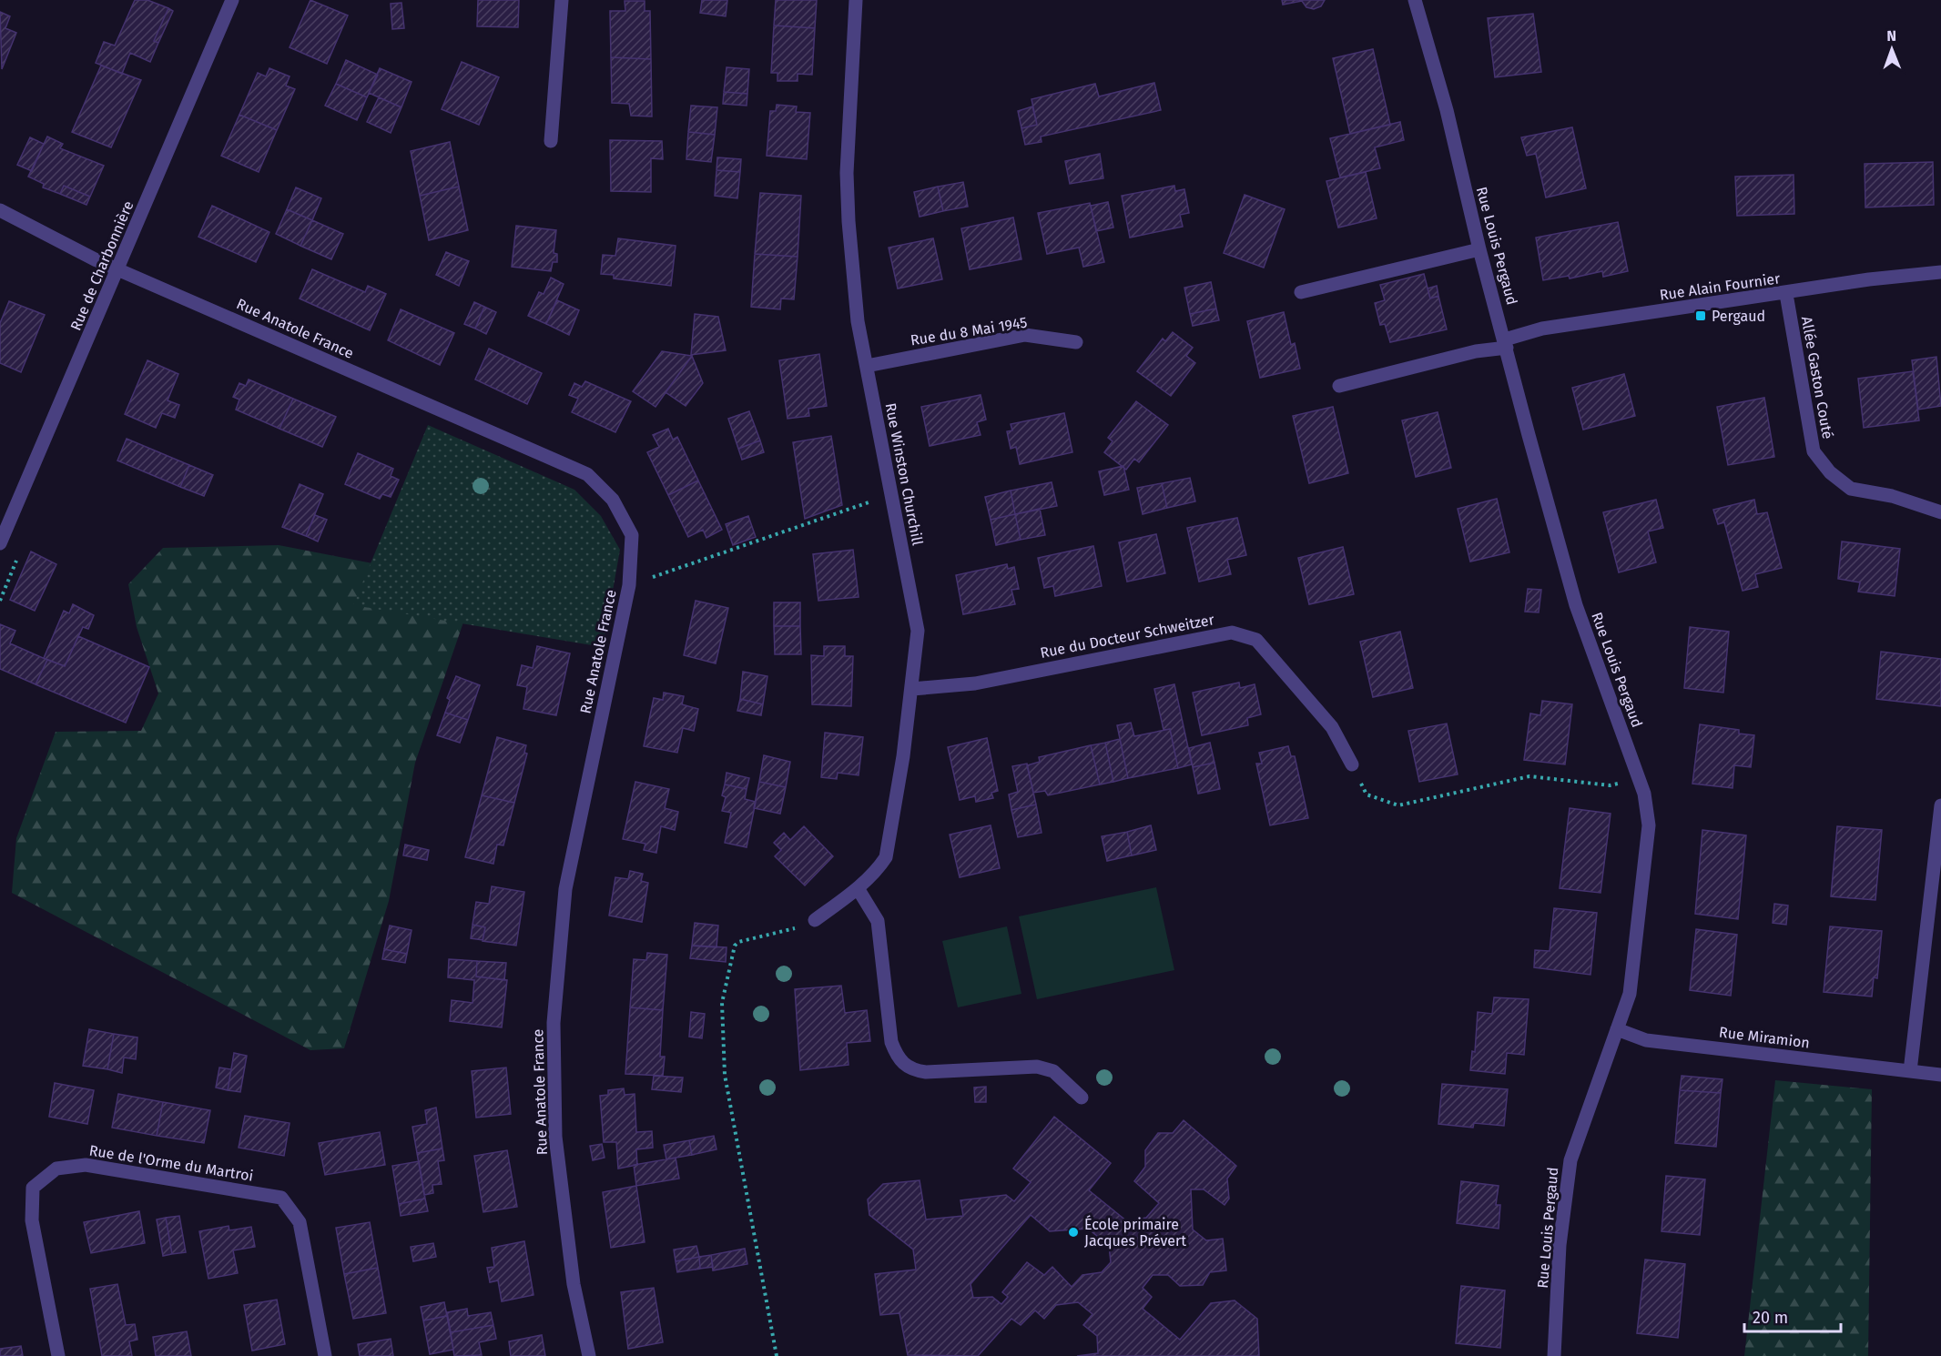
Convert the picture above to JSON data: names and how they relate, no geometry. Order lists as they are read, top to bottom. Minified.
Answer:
{"streets":{"street":["Rue Louis Pergaud","Rue de Charbonnière","Rue Alain Fournier","Rue Anatole France","Rue du 8 Mai 1945","Allée Gaston Couté","Rue Winston Churchill","Rue du Docteur Schweitzer","Rue Miramion","Rue de l'Orme du Martroi"]},"crossings":[["Rue Louis Pergaud","Rue Alain Fournier"],["Rue Louis Pergaud","Rue Miramion"],["Rue de Charbonnière","Rue Anatole France"],["Rue Alain Fournier","Allée Gaston Couté"],["Rue du 8 Mai 1945","Rue Winston Churchill"],["Rue Winston Churchill","Rue du Docteur Schweitzer"]],"places":{"transit":["Pergaud"],"other":["École primaire Jacques Prévert"]},"scale_bar":"20 m","north":"top"}
